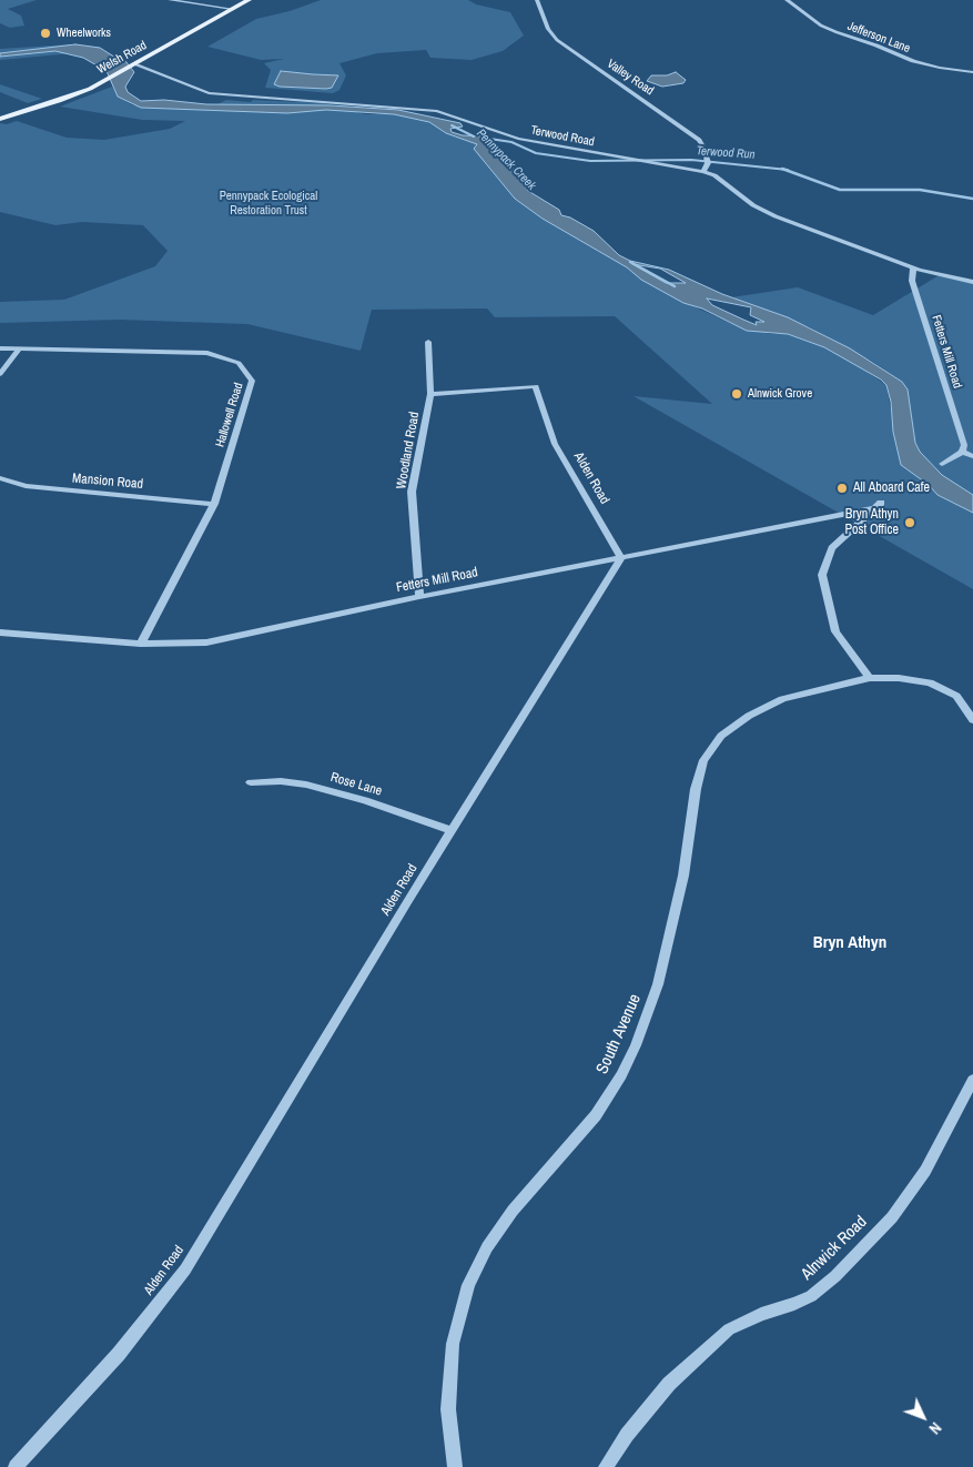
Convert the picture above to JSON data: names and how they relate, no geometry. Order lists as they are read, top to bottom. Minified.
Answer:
{"streets":{"main road":["Welsh Road"],"street":["Jefferson Lane","Valley Road","Terwood Road","Fetters Mill Road","Hallowell Road","Woodland Road","Alden Road","Mansion Road","Rose Lane","South Avenue","Alnwick Road"]},"crossings":[["Welsh Road","Terwood Road"],["Valley Road","Terwood Road"],["Terwood Road","Fetters Mill Road"],["Fetters Mill Road","Hallowell Road"],["Fetters Mill Road","Woodland Road"],["Fetters Mill Road","Alden Road"],["Fetters Mill Road","South Avenue"],["Hallowell Road","Mansion Road"],["Woodland Road","Alden Road"],["Alden Road","Rose Lane"]],"districts":["Bryn Athyn"],"water":["Terwood Run","Pennypack Creek"],"parks":["Pennypack Ecological Restoration Trust"],"places":["Wheelworks","Alnwick Grove","All Aboard Cafe","Bryn Athyn Post Office"],"north":"bottom right"}
